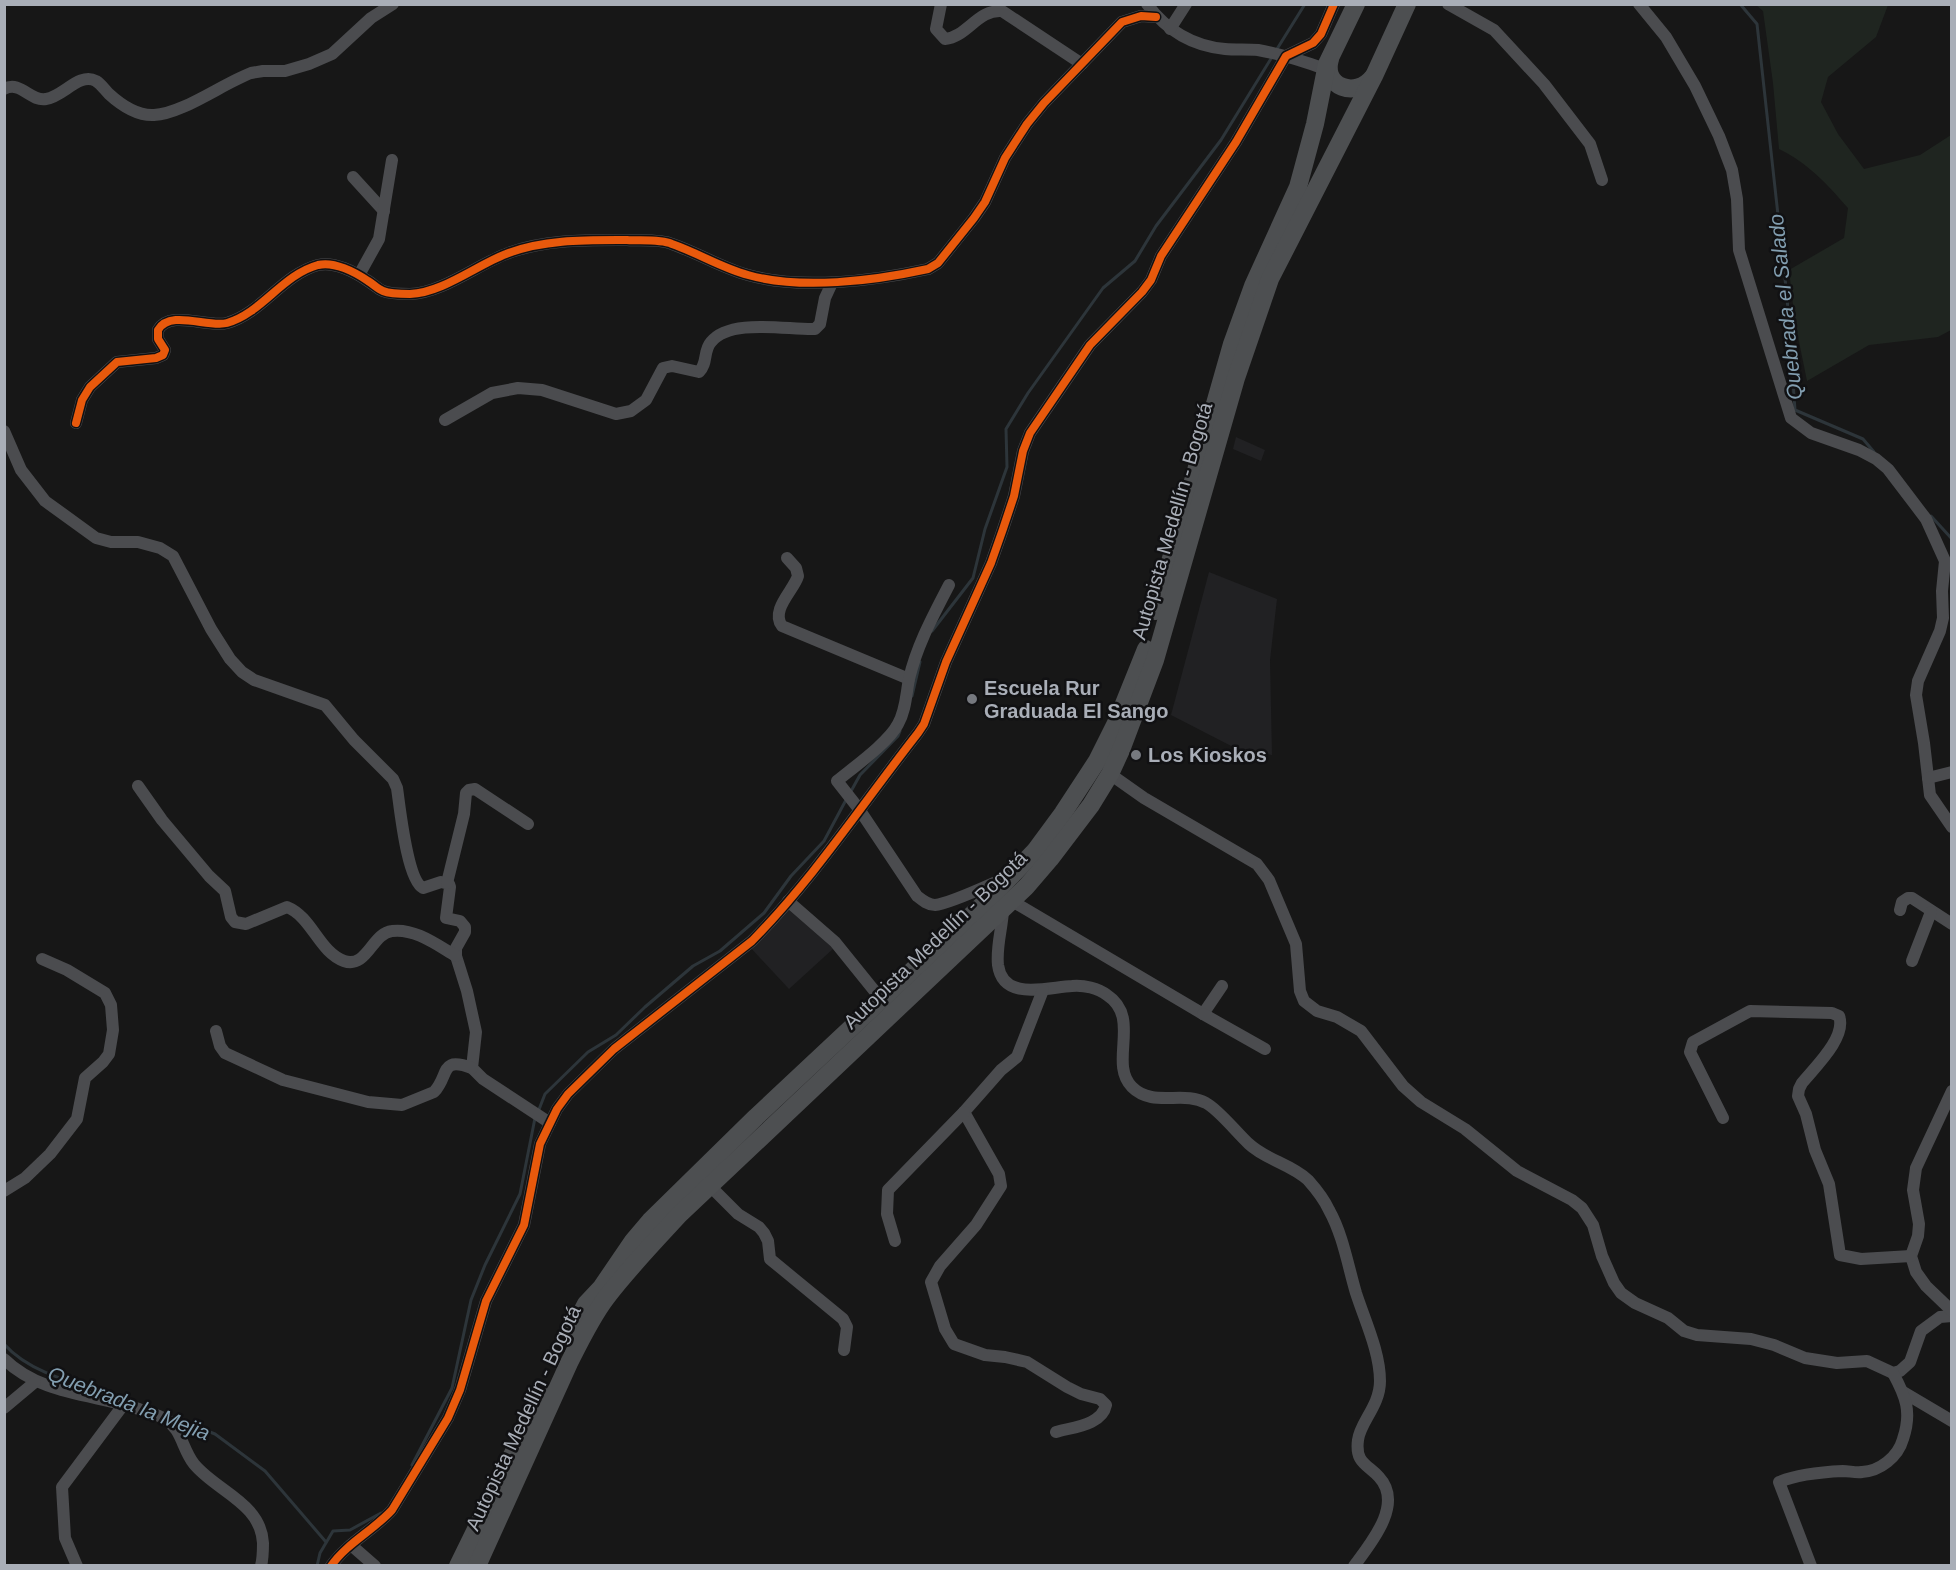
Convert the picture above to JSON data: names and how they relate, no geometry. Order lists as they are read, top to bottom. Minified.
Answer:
{"streets":{"highway":["Autopista Medellín - Bogotá"]},"water":["Quebrada el Salado","Quebrada la Mejia"],"places":["Escuela Rur Graduada El Sango","Los Kioskos"]}
